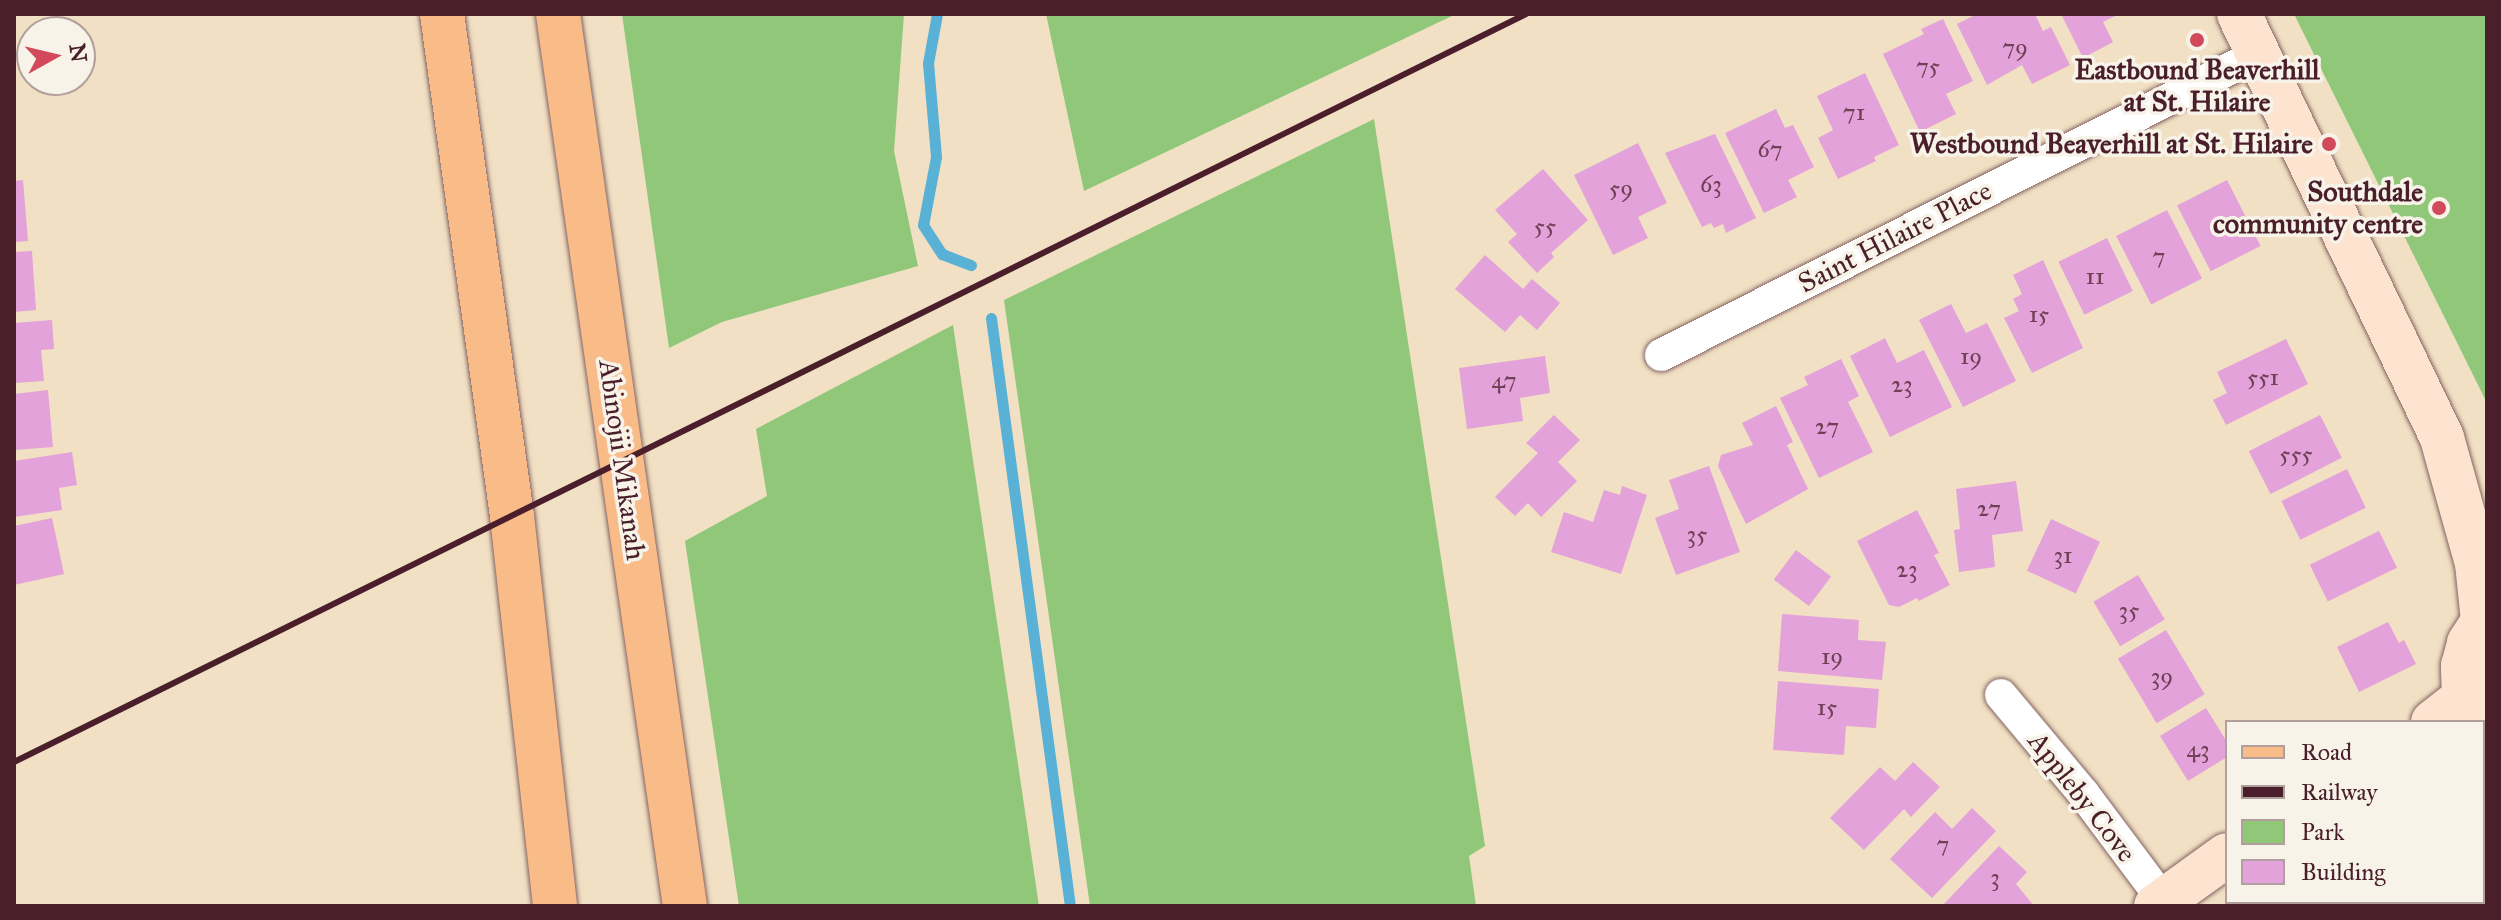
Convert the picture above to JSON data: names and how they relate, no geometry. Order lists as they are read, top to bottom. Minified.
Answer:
{"streets":{"main road":["Abinojii Mikanah"],"street":["Saint Hilaire Place","Appleby Cove"]},"places":["Eastbound Beaverhill at St. Hilaire","Westbound Beaverhill at St. Hilaire","Southdale community centre"],"house_numbers":["79","75","71","67","63","59","55","7","11","15","19","551","47","23","27","555","27","35","31","23","35","19","39","15","43","7","3"],"legend":["Road","Railway","Park","Building"],"north":"right"}
